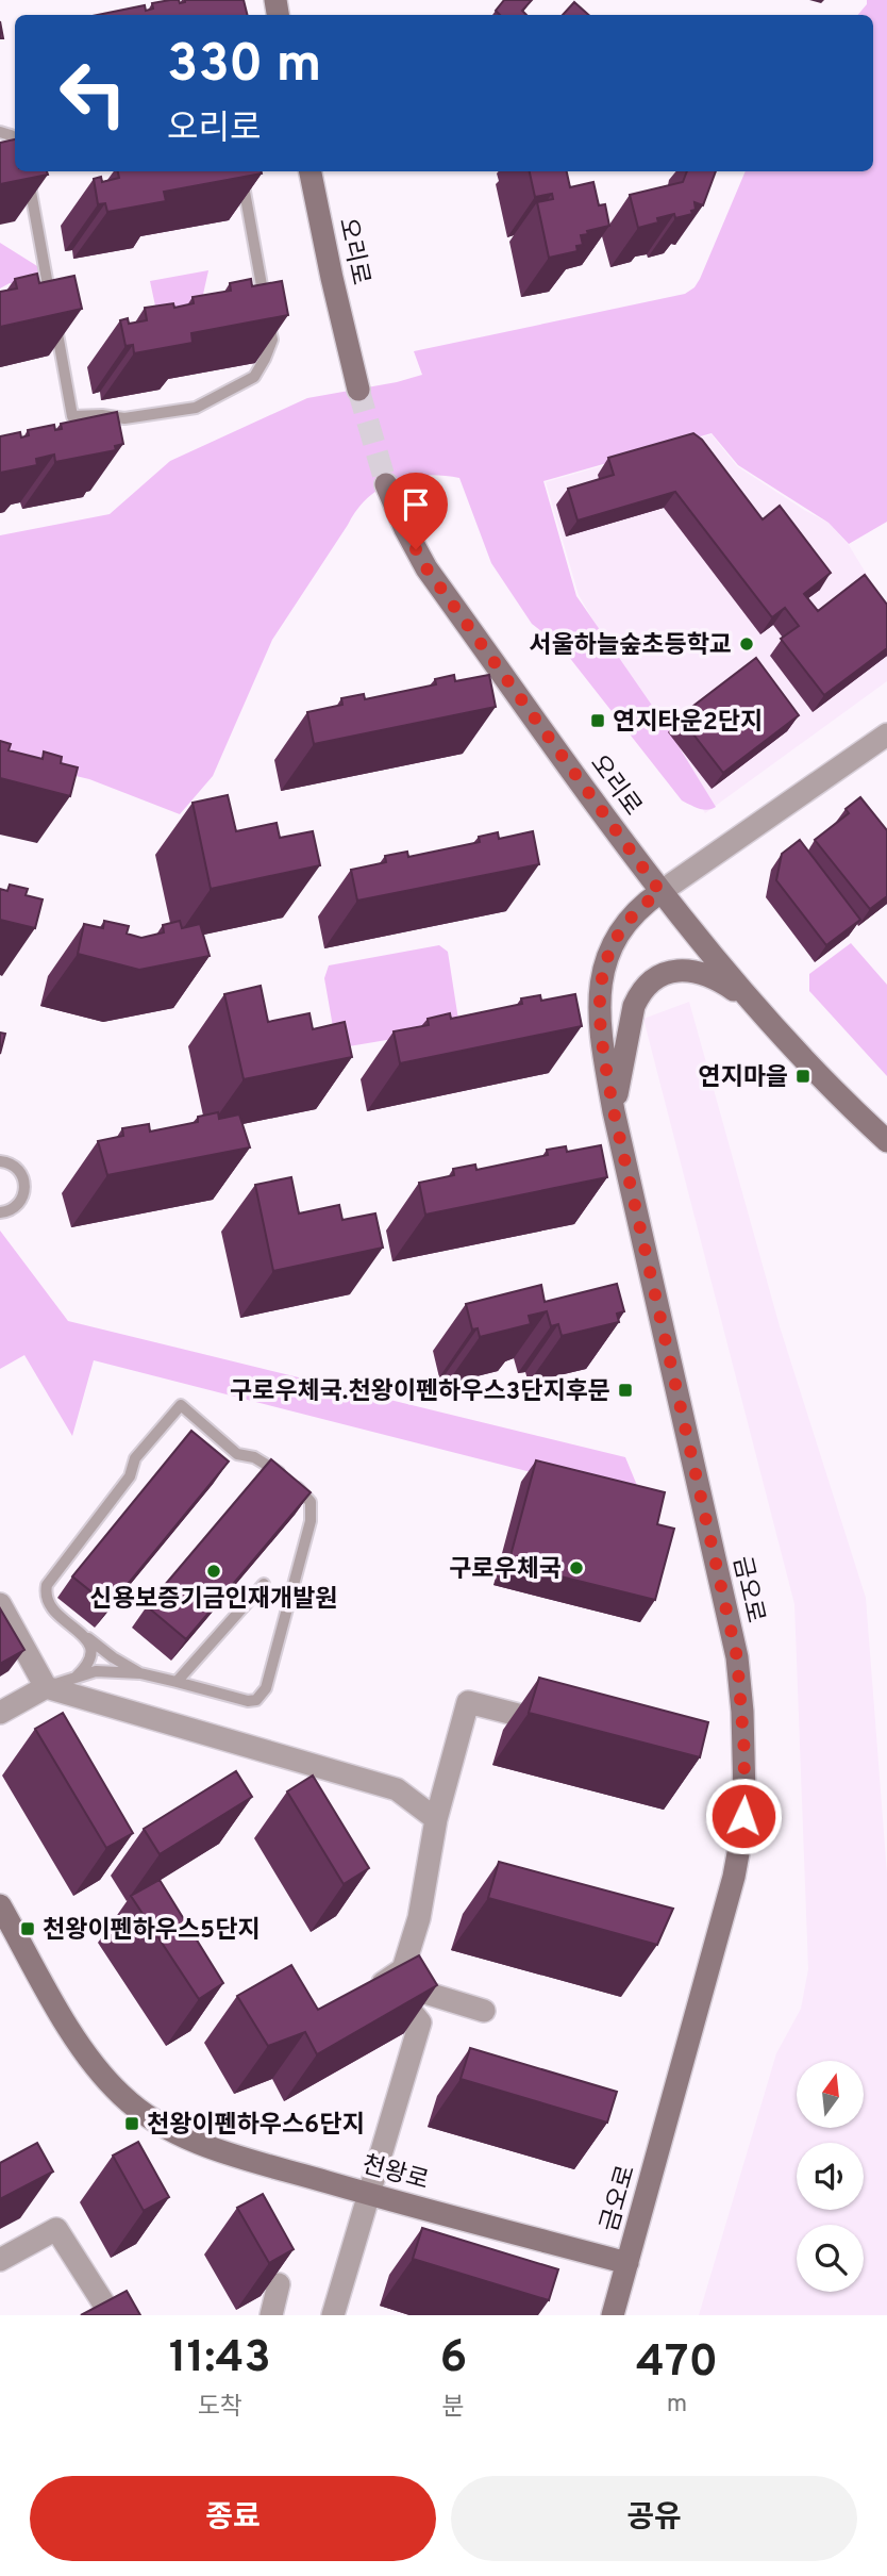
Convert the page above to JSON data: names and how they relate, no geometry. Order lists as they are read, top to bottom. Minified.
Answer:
{"streets":{"main road":["오리로","금오로","천왕로"]},"crossings":[["오리로","금오로"],["금오로","천왕로"]],"places":{"other":["서울하늘숲초등학교","구로우체국","신용보증기금인재개발원"],"transit":["연지타운2단지","연지마을","구로우체국.천왕이펜하우스3단지후문","천왕이펜하우스5단지","천왕이펜하우스6단지"]},"north":"top","page":{"turn":["330 m","오리로"],"eta":["11:43","도착","6","분","470","m"],"buttons":["종료","공유"]}}
